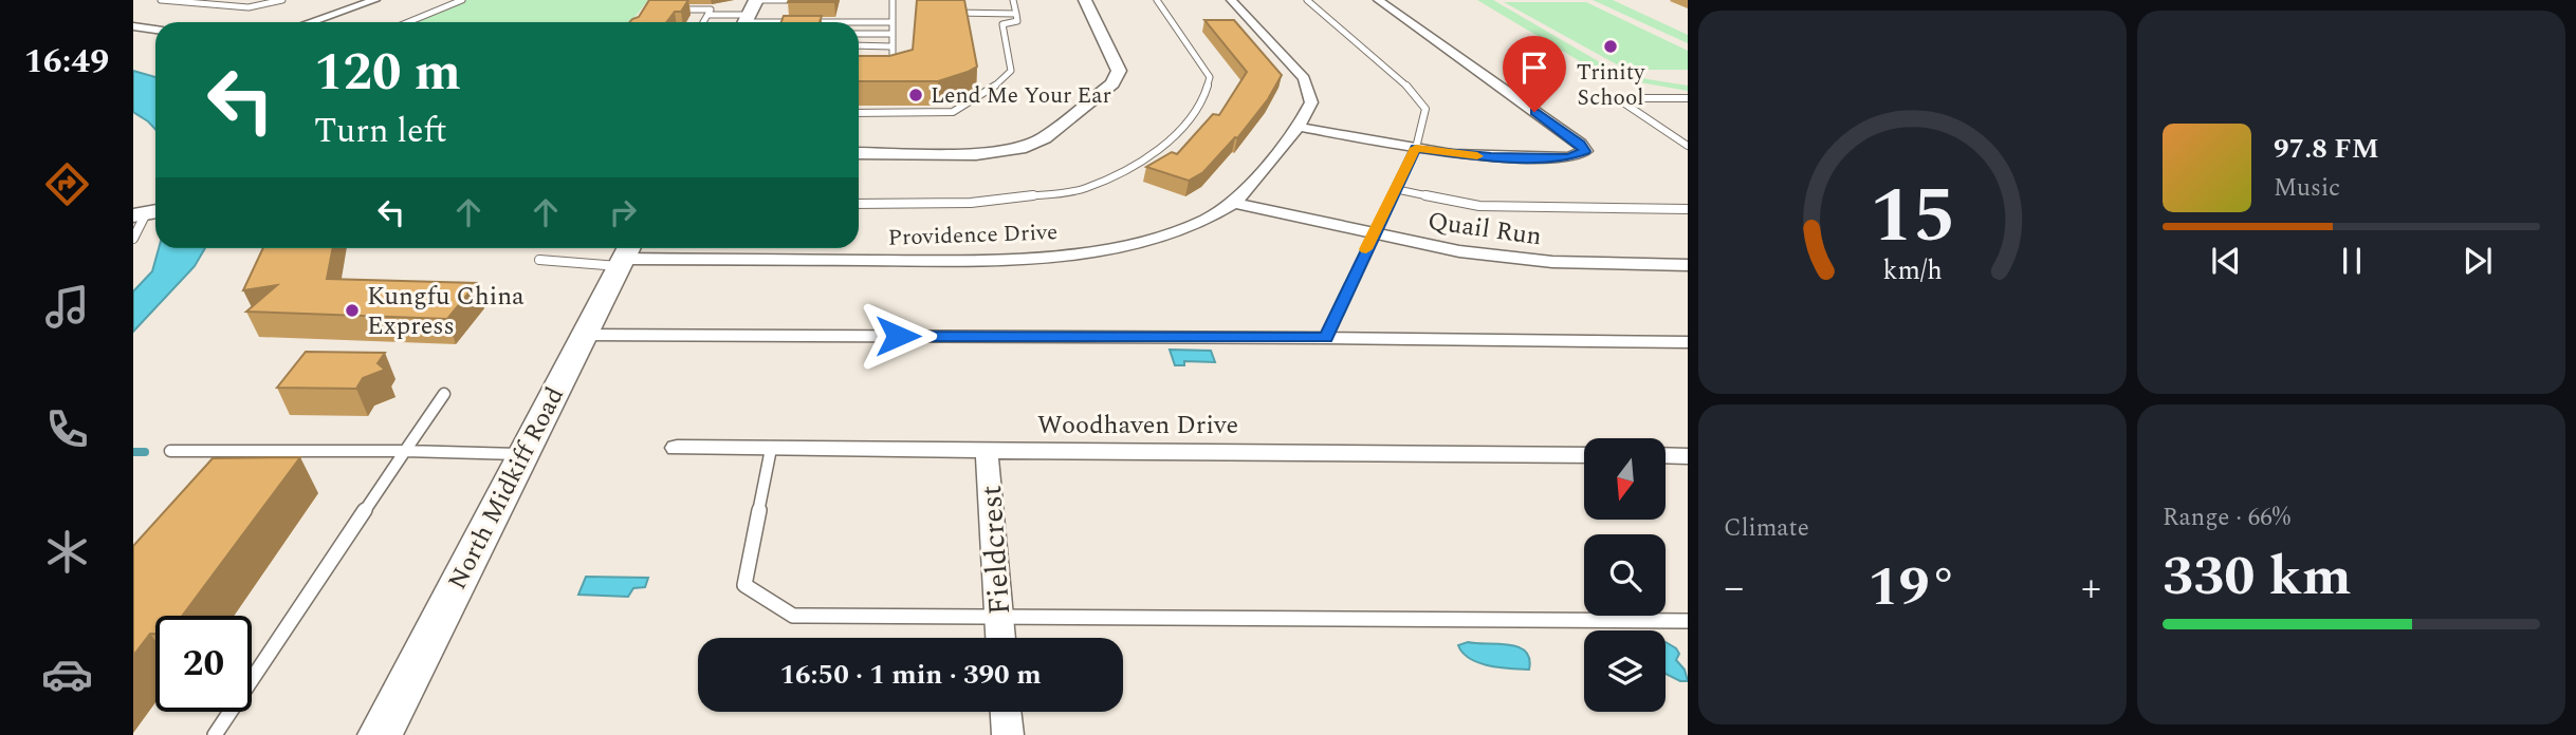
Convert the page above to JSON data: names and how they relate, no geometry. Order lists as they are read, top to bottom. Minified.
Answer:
{"streets":{"main road":["North Midkiff Road"],"street":["Quail Run","Providence Drive","Woodhaven Drive","Fieldcrest"]},"crossings":[["Quail Run","Providence Drive"],["Providence Drive","North Midkiff Road"],["Woodhaven Drive","Fieldcrest"]],"places":["Trinity School","Lend Me Your Ear","Kungfu China Express"],"north":"bottom","page":{"tabs":"16:49","turn":["120 m","Turn left"],"song":["97.8 FM","Music"],"tile":["Climate",["Range · 66%","330 km"]],"heat":["−","19°","+"],"limit":"20","trip":"16:50 · 1 min · 390 m","gauge":["15","km/h"]}}
